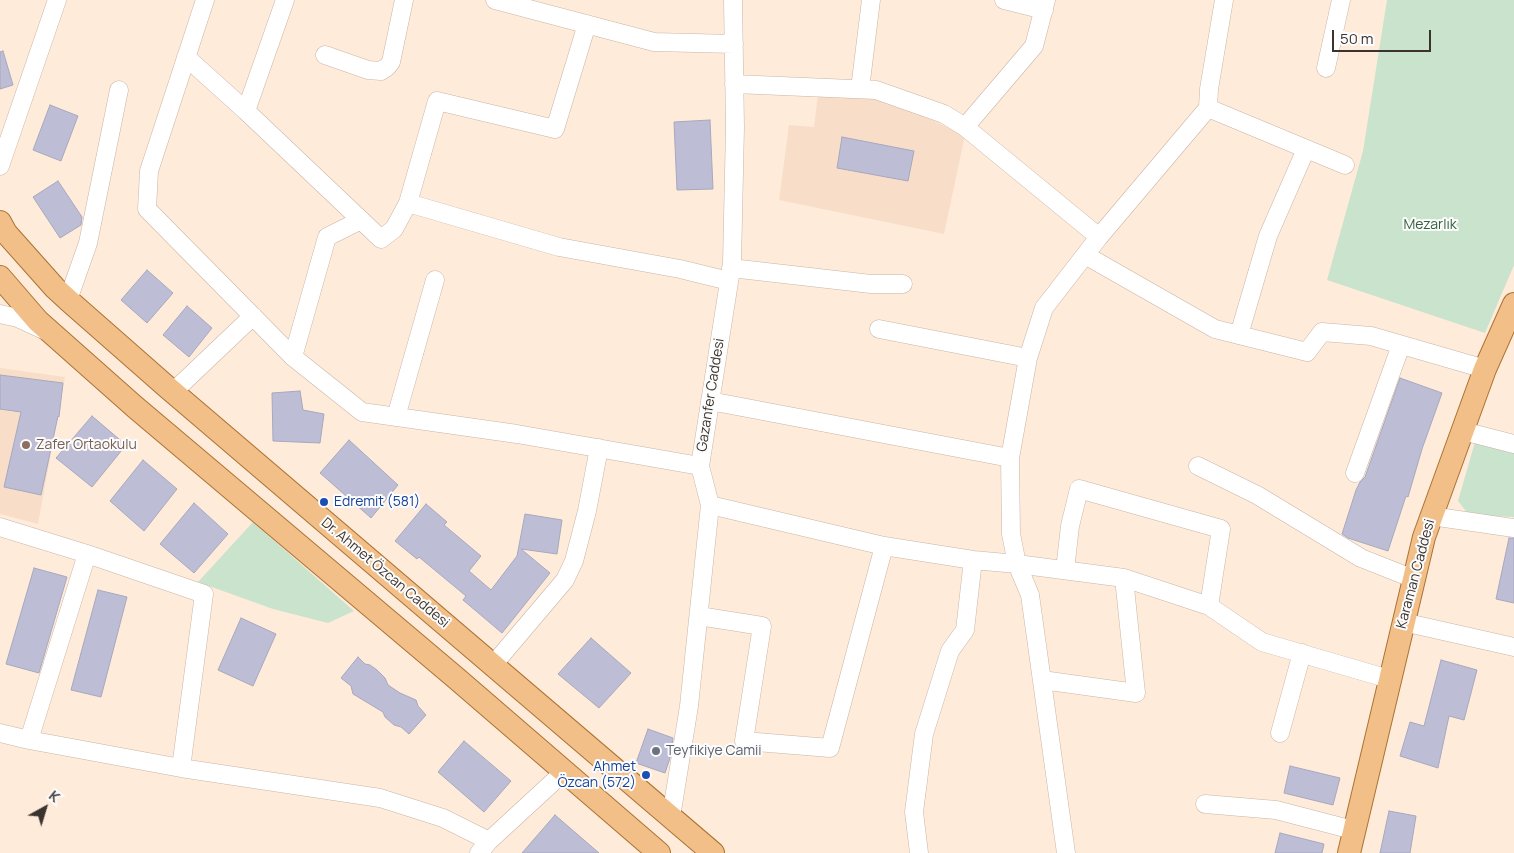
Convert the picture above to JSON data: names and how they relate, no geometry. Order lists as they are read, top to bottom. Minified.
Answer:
{"streets":{"main road":["Dr. Ahmet Özcan Caddesi","Karaman Caddesi"],"street":["Gazanfer Caddesi"]},"crossings":[["Gazanfer Caddesi","Dr. Ahmet Özcan Caddesi"]],"parks":["Mezarlık"],"places":["Zafer Ortaokulu","Edremit (581)","Teyfikiye Camii","Ahmet Özcan (572)"],"scale_bar":"50 m","north":"top right"}
